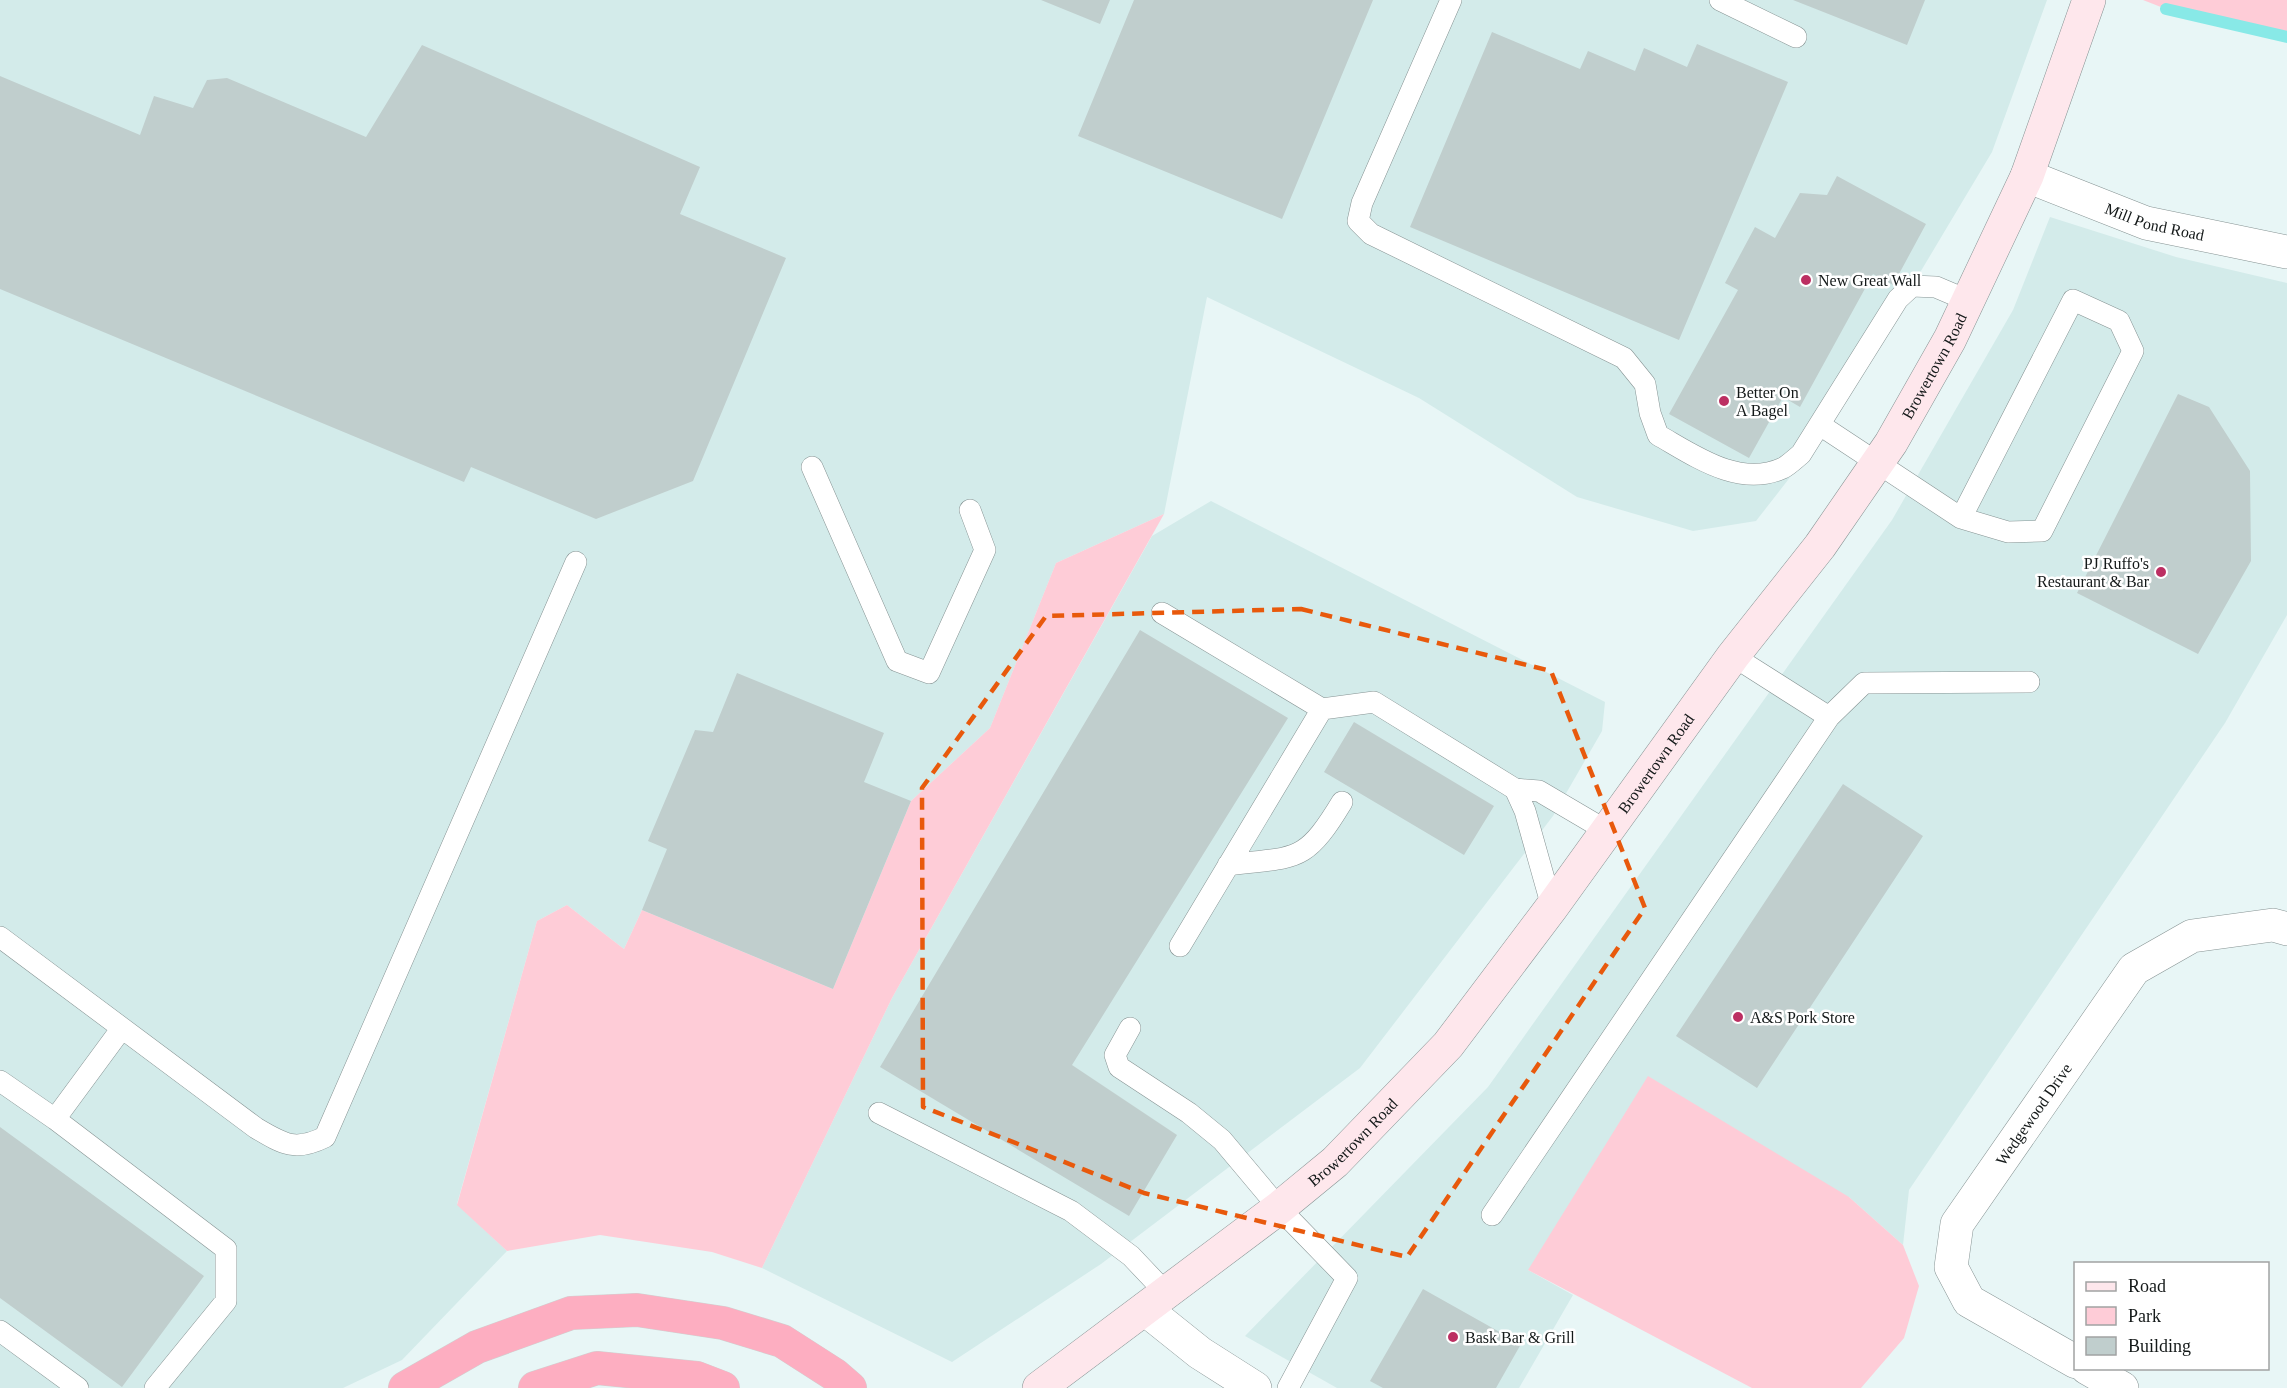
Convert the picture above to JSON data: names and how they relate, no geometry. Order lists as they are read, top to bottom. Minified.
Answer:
{"streets":{"street":["Mill Pond Road","Browertown Road","Wedgewood Drive"]},"crossings":[["Mill Pond Road","Browertown Road"]],"places":["New Great Wall","Better On A Bagel","PJ Ruffo's Restaurant & Bar","A&S Pork Store","Bask Bar & Grill"],"legend":["Road","Park","Building"]}
